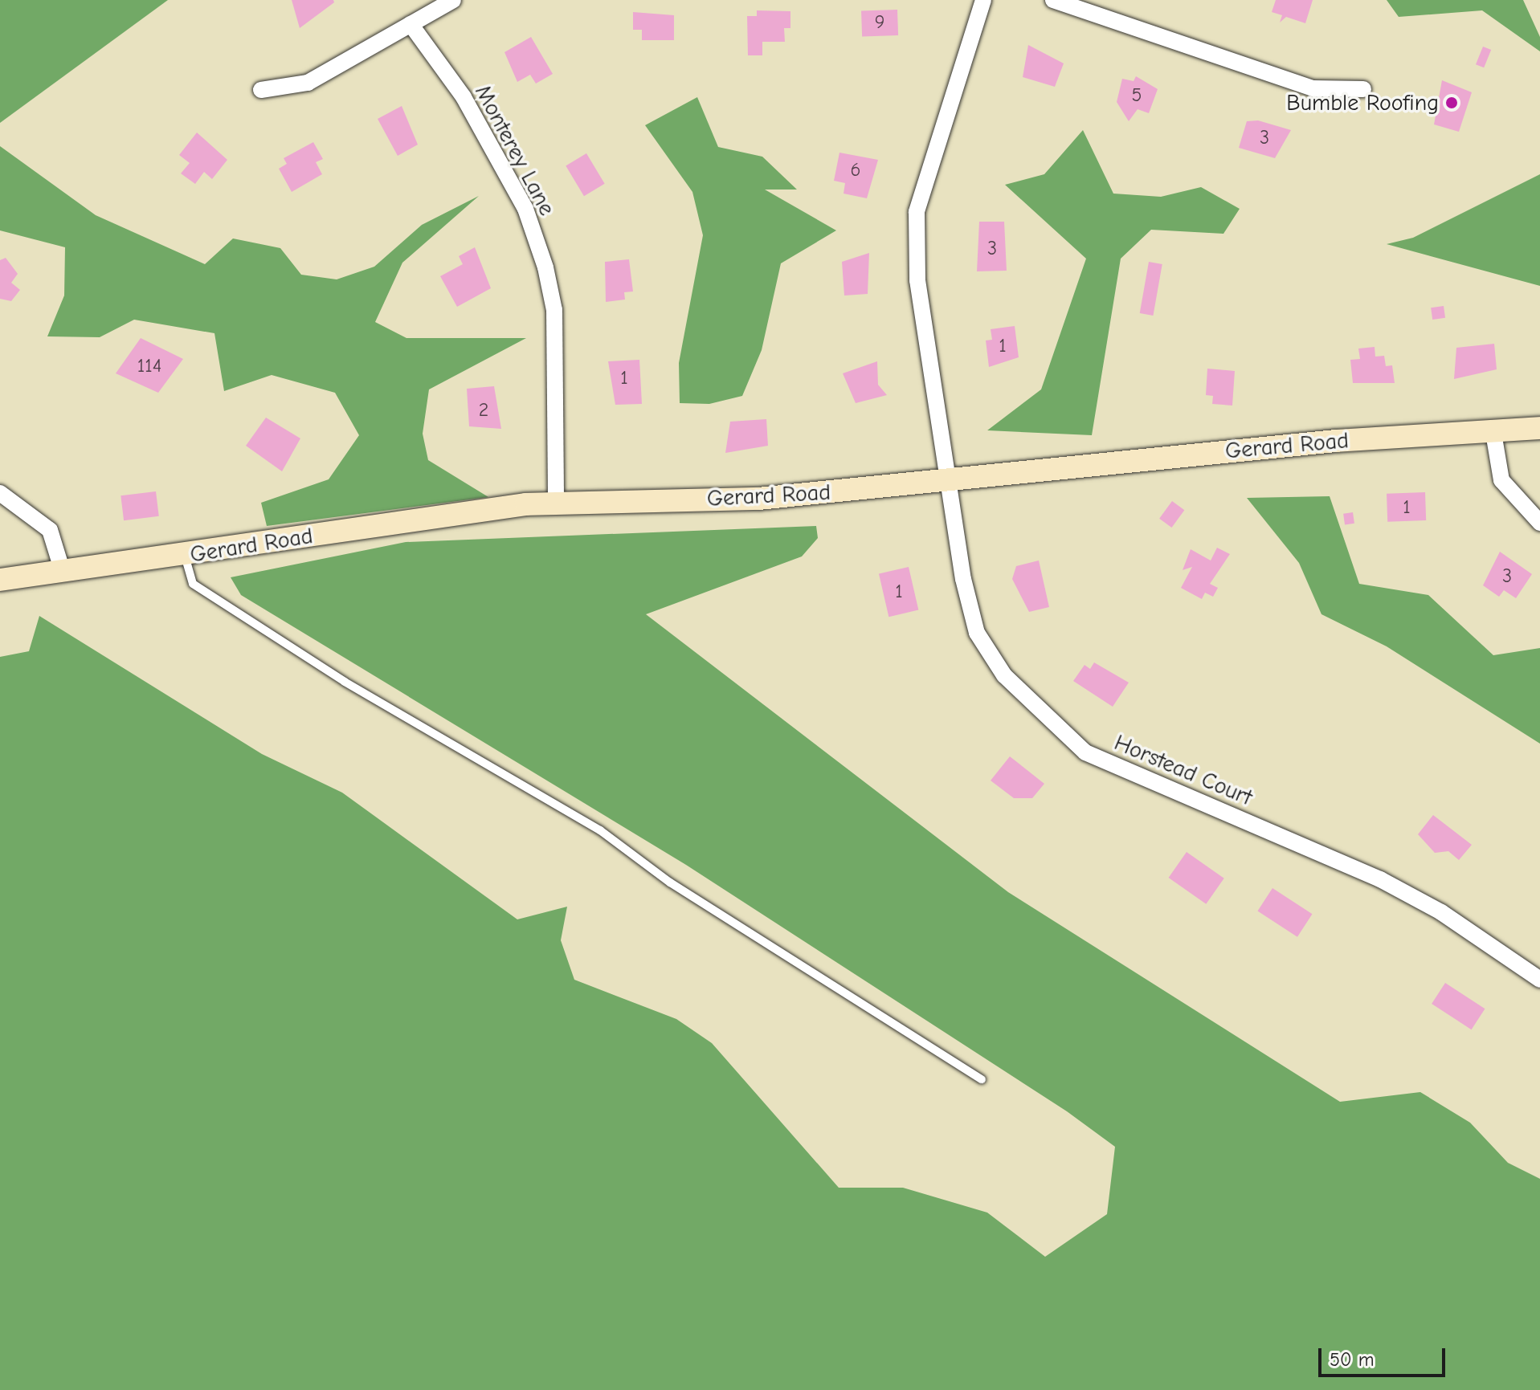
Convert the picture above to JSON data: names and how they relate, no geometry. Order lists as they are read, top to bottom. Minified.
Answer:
{"streets":{"street":["Monterey Lane","Gerard Road","Horstead Court"]},"crossings":[["Monterey Lane","Gerard Road"],["Gerard Road","Horstead Court"]],"places":["Bumble Roofing"],"house_numbers":["9","5","3","6","3","1","114","1","2","1","3","1"],"scale_bar":"50 m"}
